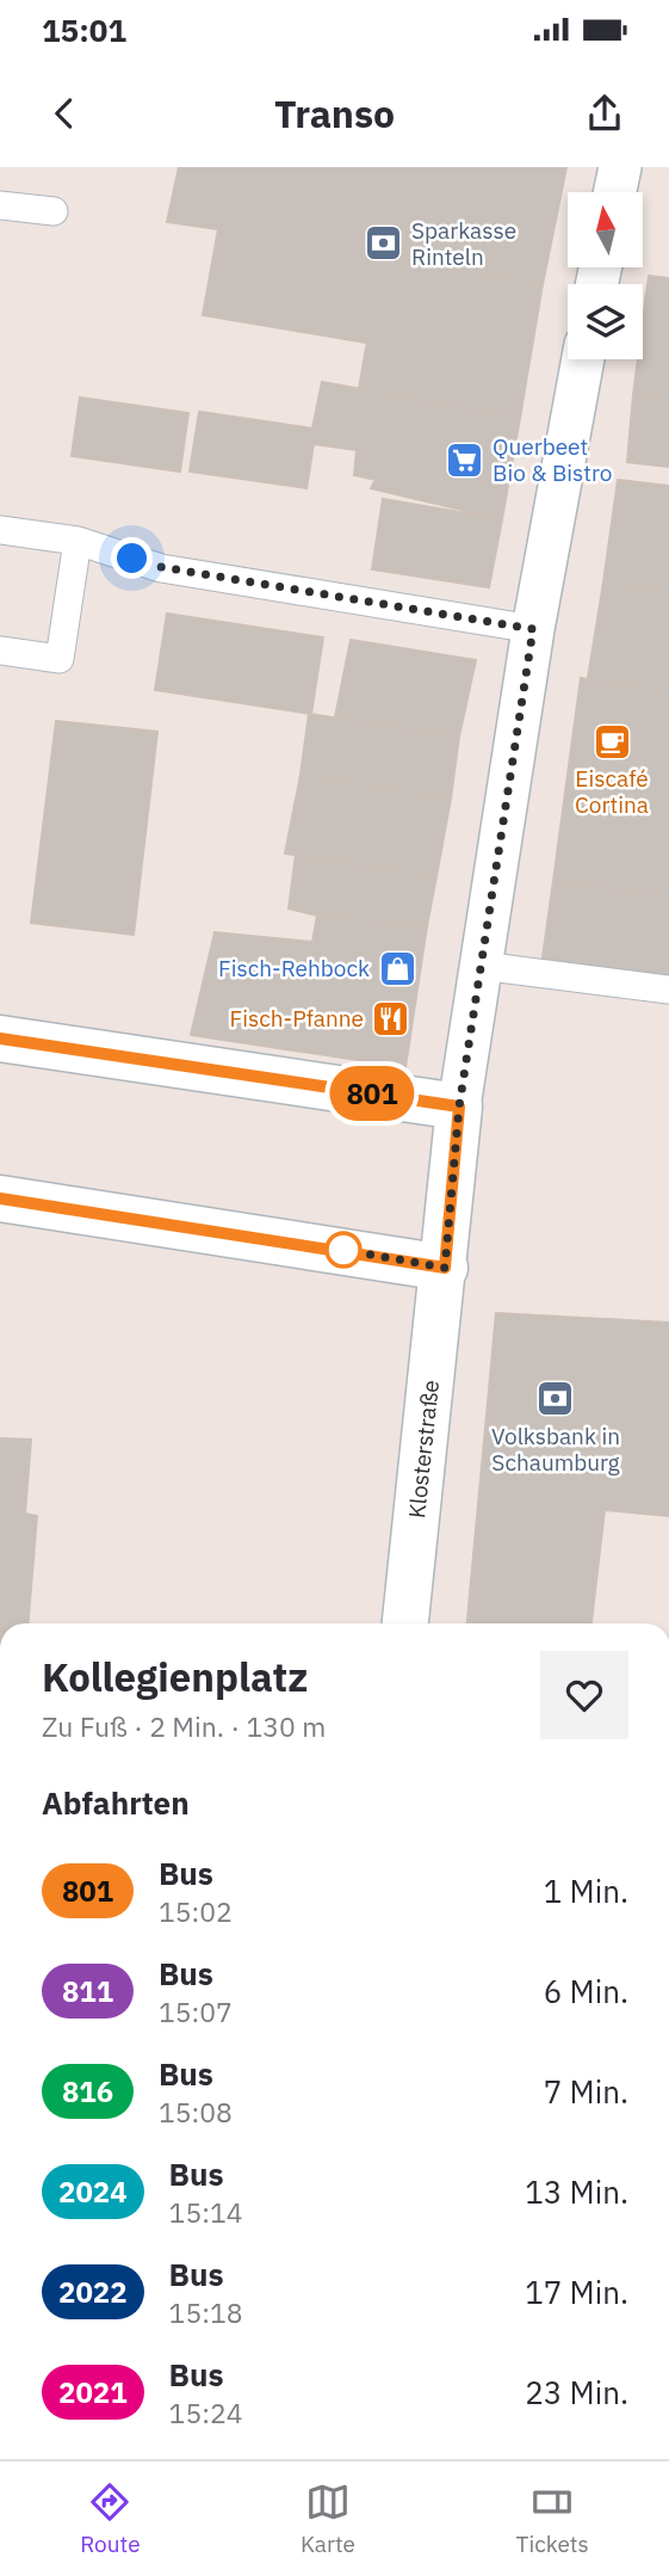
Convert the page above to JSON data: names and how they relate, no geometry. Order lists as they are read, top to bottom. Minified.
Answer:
{"streets":{"street":["Klosterstraße"]},"places":{"bank":["Sparkasse Rinteln","Volksbank in Schaumburg"],"supermarket":["Querbeet Bio & Bistro"],"cafe":["Eiscafé Cortina"],"shop":["Fisch-Rehbock"],"restaurant":["Fisch-Pfanne"]},"lines":["bus line 801"],"north":"top","page":{"status":"15:01","header":"Transo","on_map":"801","heading":[["Kollegienplatz","Zu Fuß · 2 Min. · 130 m"],"Abfahrten"],"list":[{"mark":"801","name":"Bus","note":"15:02","value":"1 Min."},{"mark":"811","name":"Bus","note":"15:07","value":"6 Min."},{"mark":"816","name":"Bus","note":"15:08","value":"7 Min."},{"mark":"2024","name":"Bus","note":"15:14","value":"13 Min."},{"mark":"2022","name":"Bus","note":"15:18","value":"17 Min."},{"mark":"2021","name":"Bus","note":"15:24","value":"23 Min."}],"tabs":["Route","Karte","Tickets"]}}
